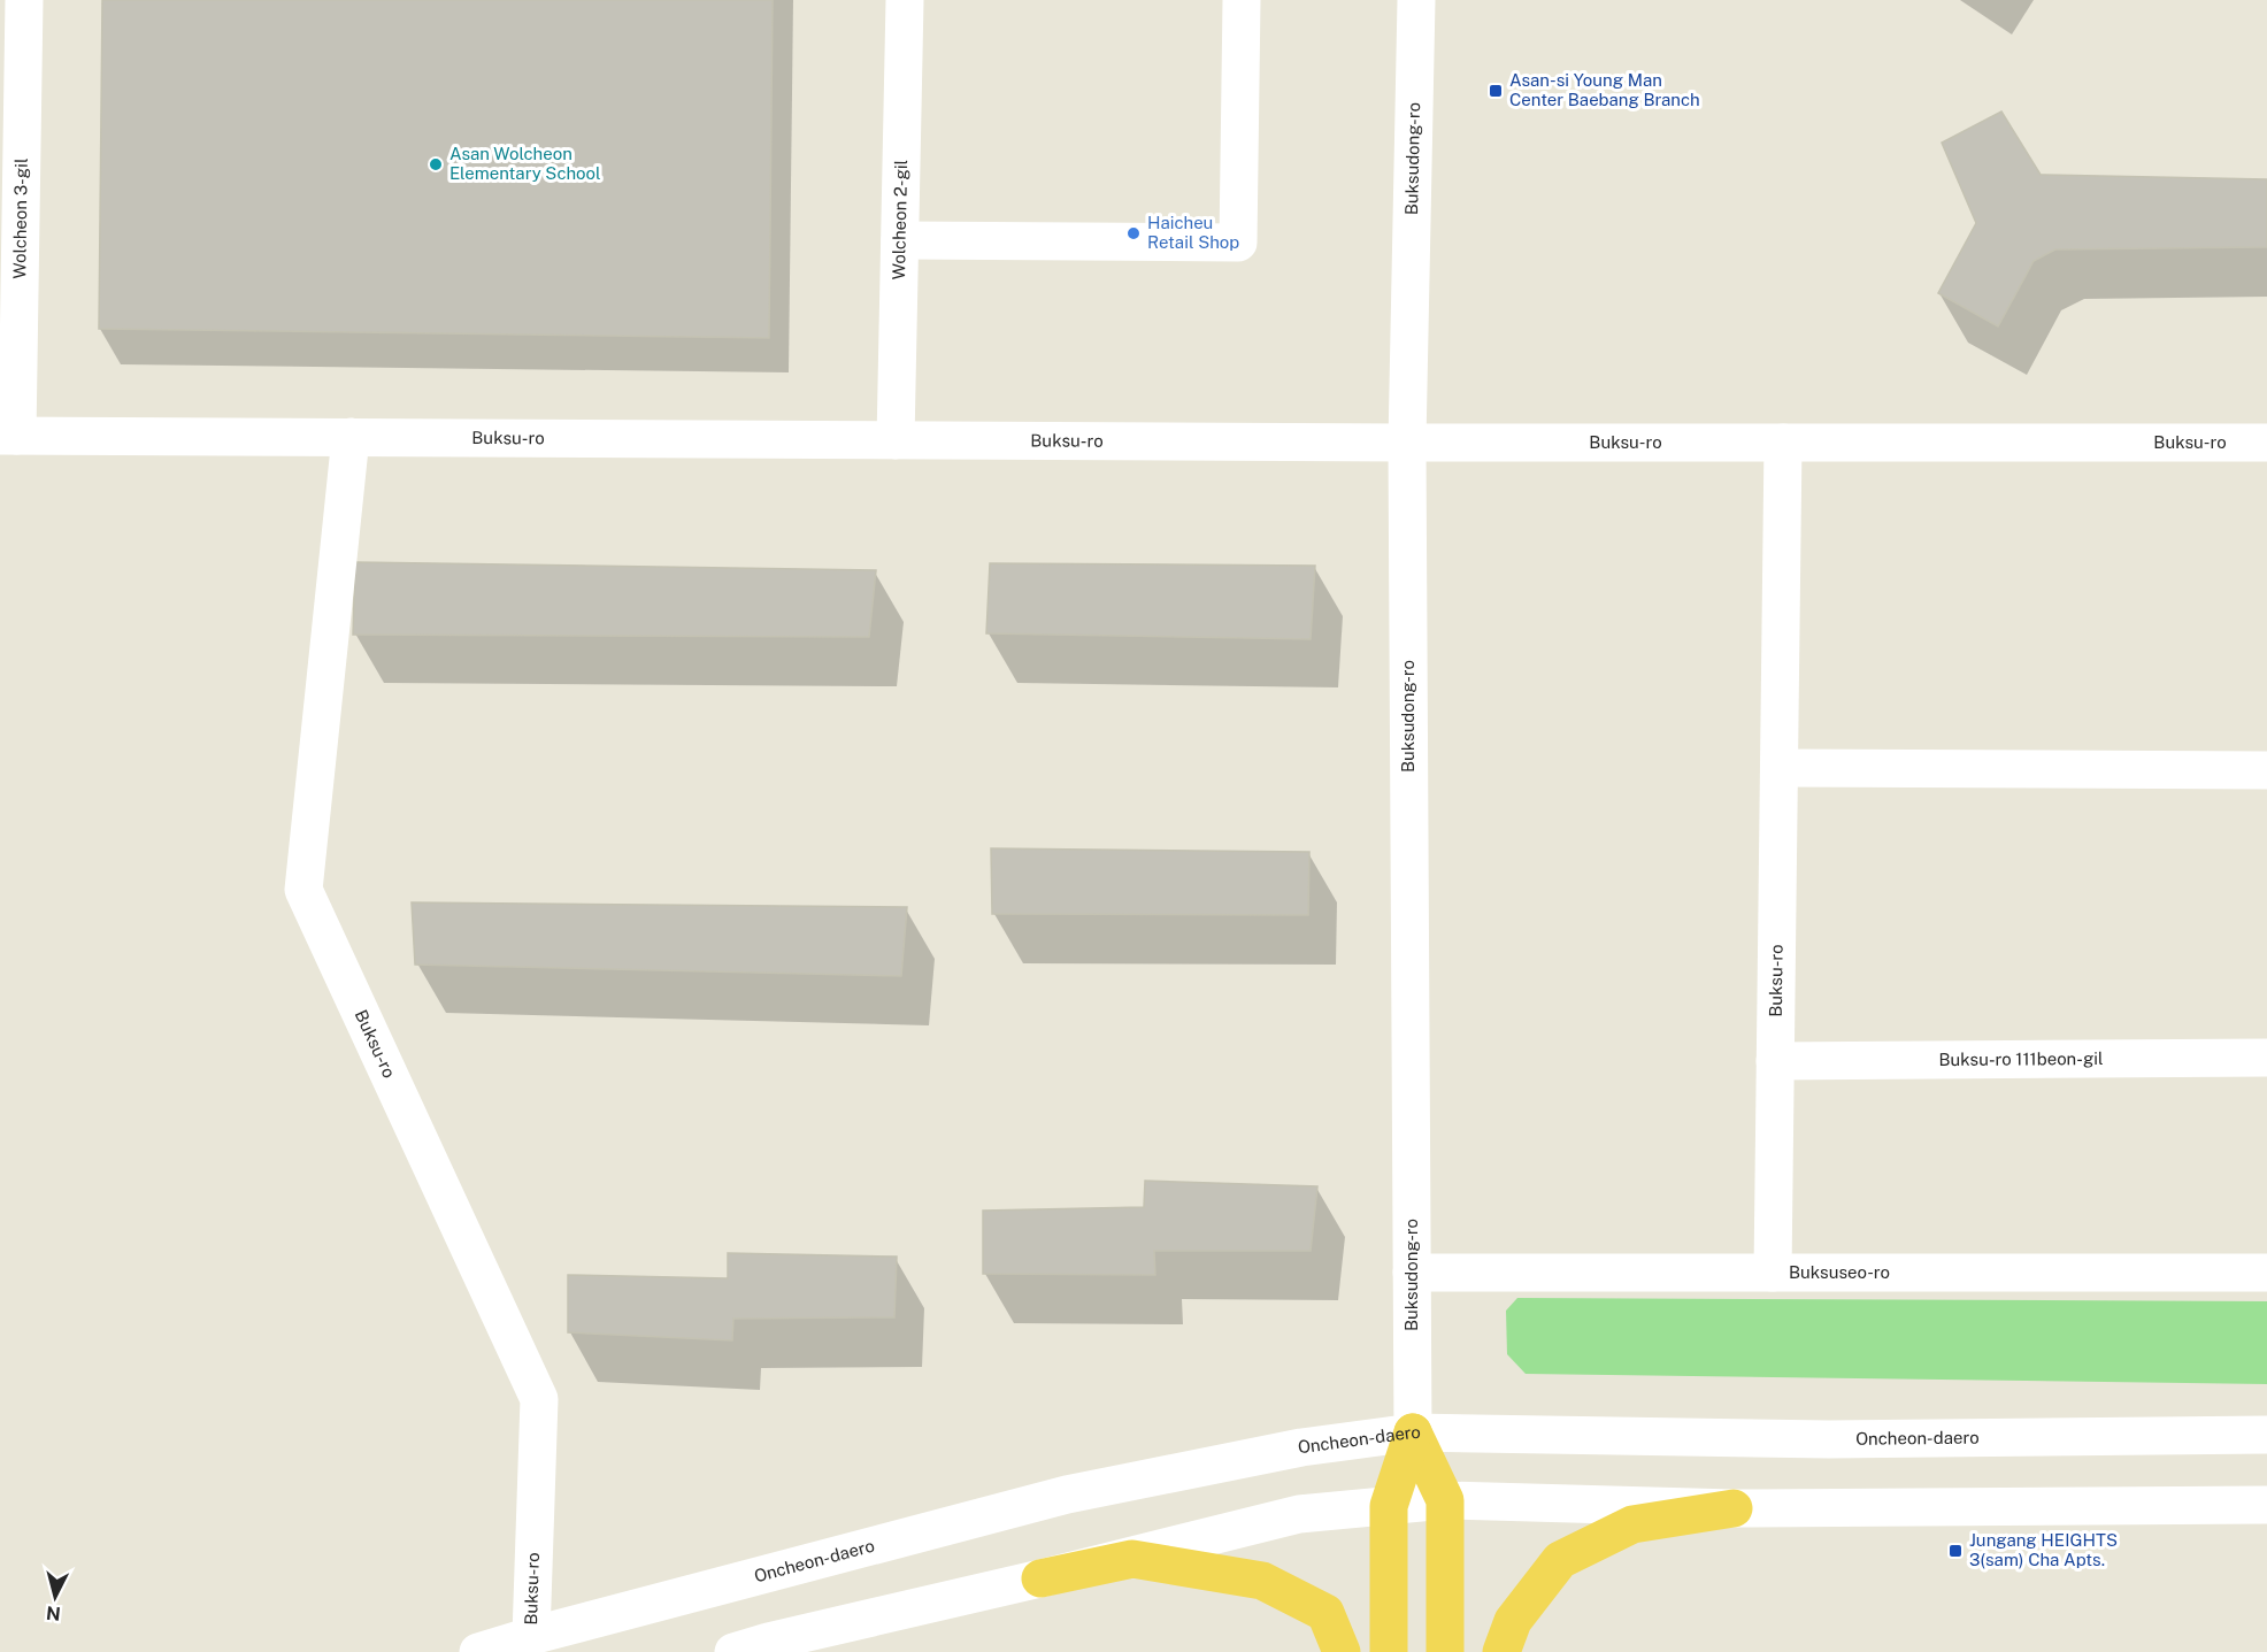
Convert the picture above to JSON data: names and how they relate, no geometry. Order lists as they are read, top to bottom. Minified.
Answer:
{"streets":{"street":["Buksudong-ro","Wolcheon 3-gil","Wolcheon 2-gil","Buksu-ro","Buksu-ro 111beon-gil","Buksuseo-ro","Oncheon-daero"]},"crossings":[["Buksudong-ro","Buksu-ro"],["Buksudong-ro","Buksuseo-ro"],["Buksudong-ro","Oncheon-daero"],["Wolcheon 3-gil","Buksu-ro"],["Wolcheon 2-gil","Buksu-ro"],["Buksu-ro","Buksu-ro 111beon-gil"],["Buksu-ro","Buksuseo-ro"],["Buksu-ro","Oncheon-daero"]],"places":{"transit":["Asan-si Young Man Center Baebang Branch","Jungang HEIGHTS 3(sam) Cha Apts."],"other":["Asan Wolcheon Elementary School","Haicheu Retail Shop"]},"north":"bottom"}
